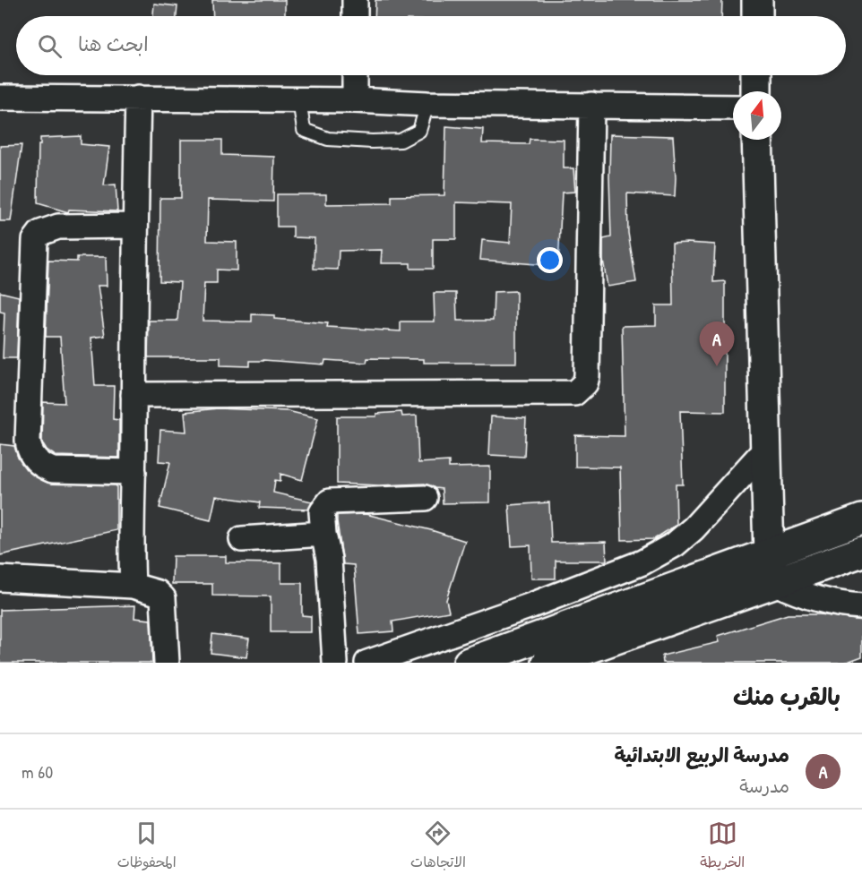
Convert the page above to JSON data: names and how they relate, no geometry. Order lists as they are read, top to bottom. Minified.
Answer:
{"north":"top","page":{"search":"ابحث هنا","pins":"A","heading":"بالقرب منك","list":[{"mark":"A","name":"مدرسة الربيع الابتدائية","note":"مدرسة","value":"60 m"}],"nav":["الخريطة","الاتجاهات","المحفوظات"]}}
